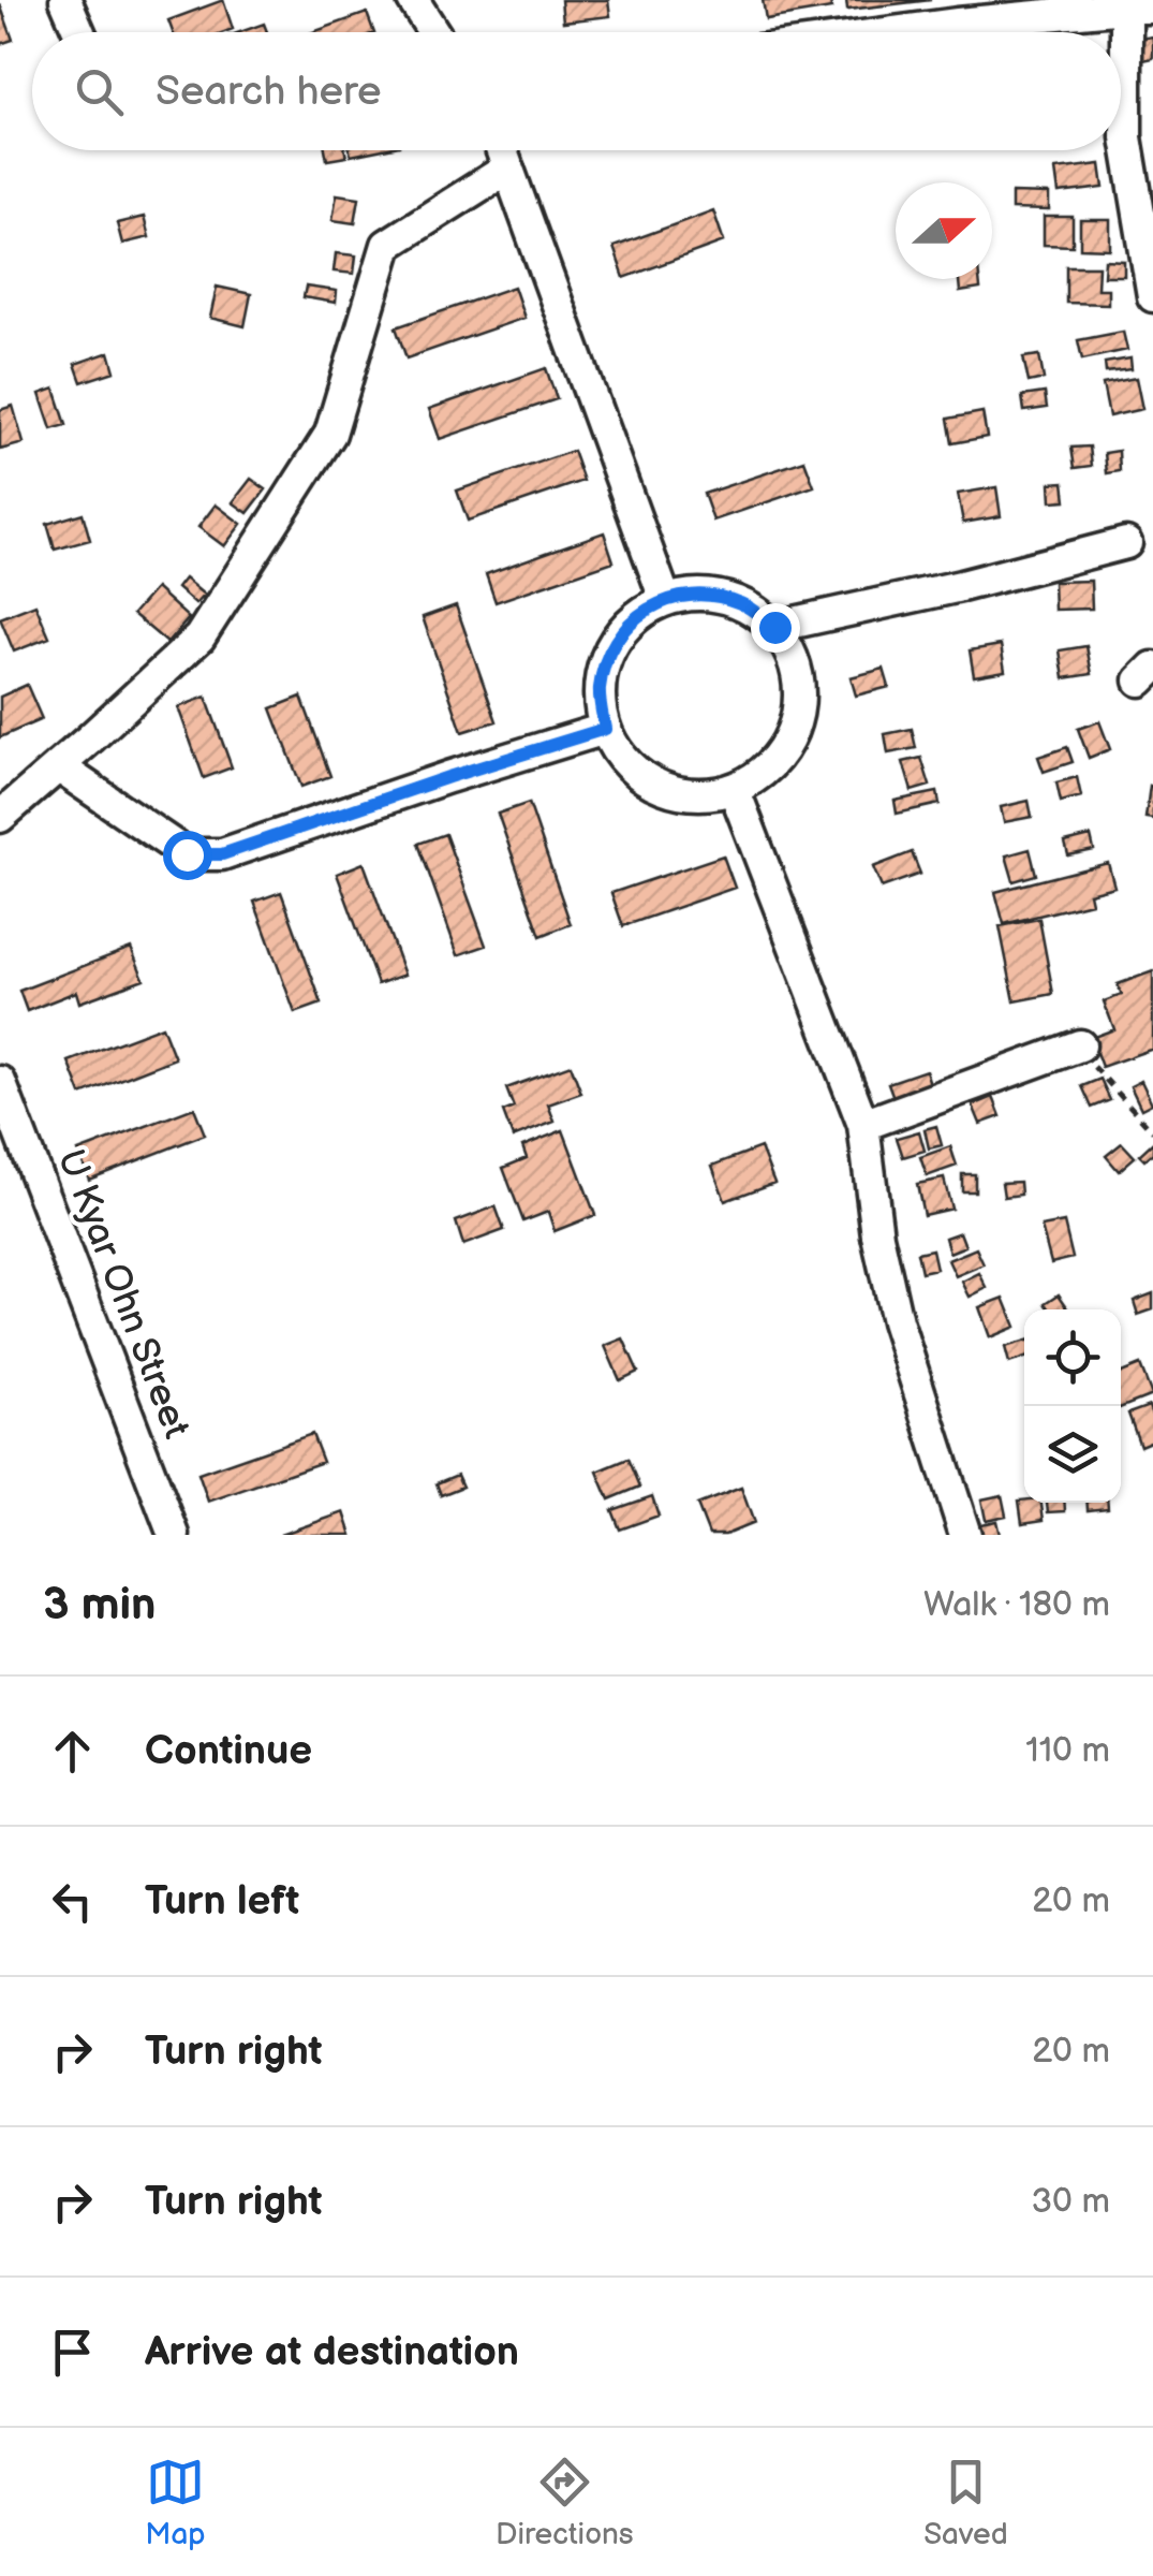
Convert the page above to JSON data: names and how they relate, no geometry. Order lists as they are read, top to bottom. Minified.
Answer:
{"streets":{"street":["U Kyar Ohn Street"]},"north":"right","page":{"search":"Search here","heading":["3 min","Walk · 180 m"],"list":[["Continue","110 m"],["Turn left","20 m"],["Turn right","20 m"],["Turn right","30 m"],"Arrive at destination"],"nav":["Map","Directions","Saved"]}}
